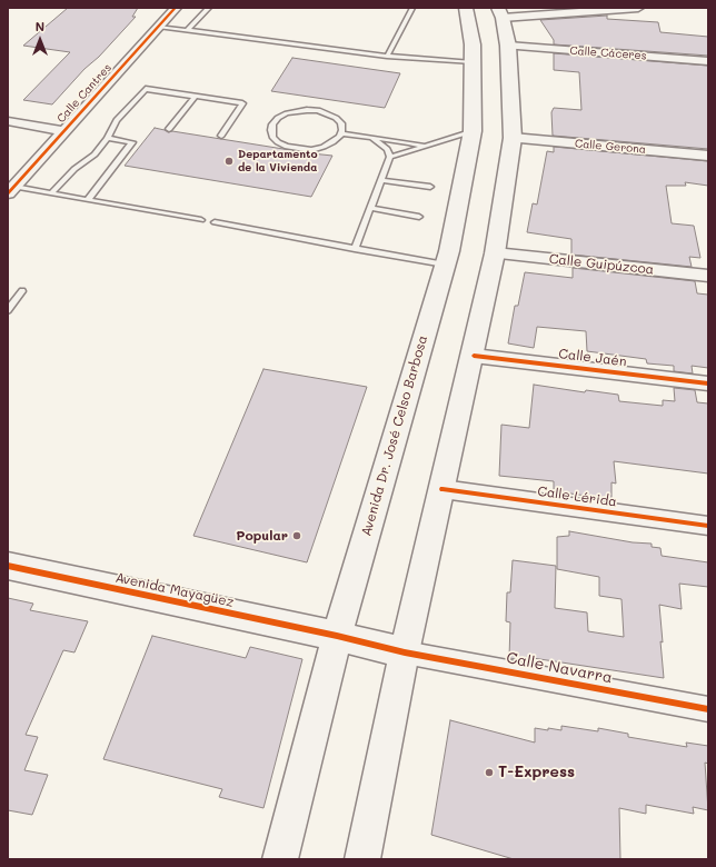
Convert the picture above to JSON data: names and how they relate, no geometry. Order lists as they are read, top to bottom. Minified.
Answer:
{"streets":{"main road":["Avenida Dr. José Celso Barbosa","Avenida Mayagüez"],"street":["Calle Cáceres","Calle Cantres","Calle Gerona","Calle Guipúzcoa","Calle Jaén","Calle Lérida","Calle Navarra"]},"crossings":[["Avenida Dr. José Celso Barbosa","Avenida Mayagüez"],["Avenida Mayagüez","Calle Navarra"]],"places":["Departamento de la Vivienda","Popular","T-Express"],"north":"top"}
